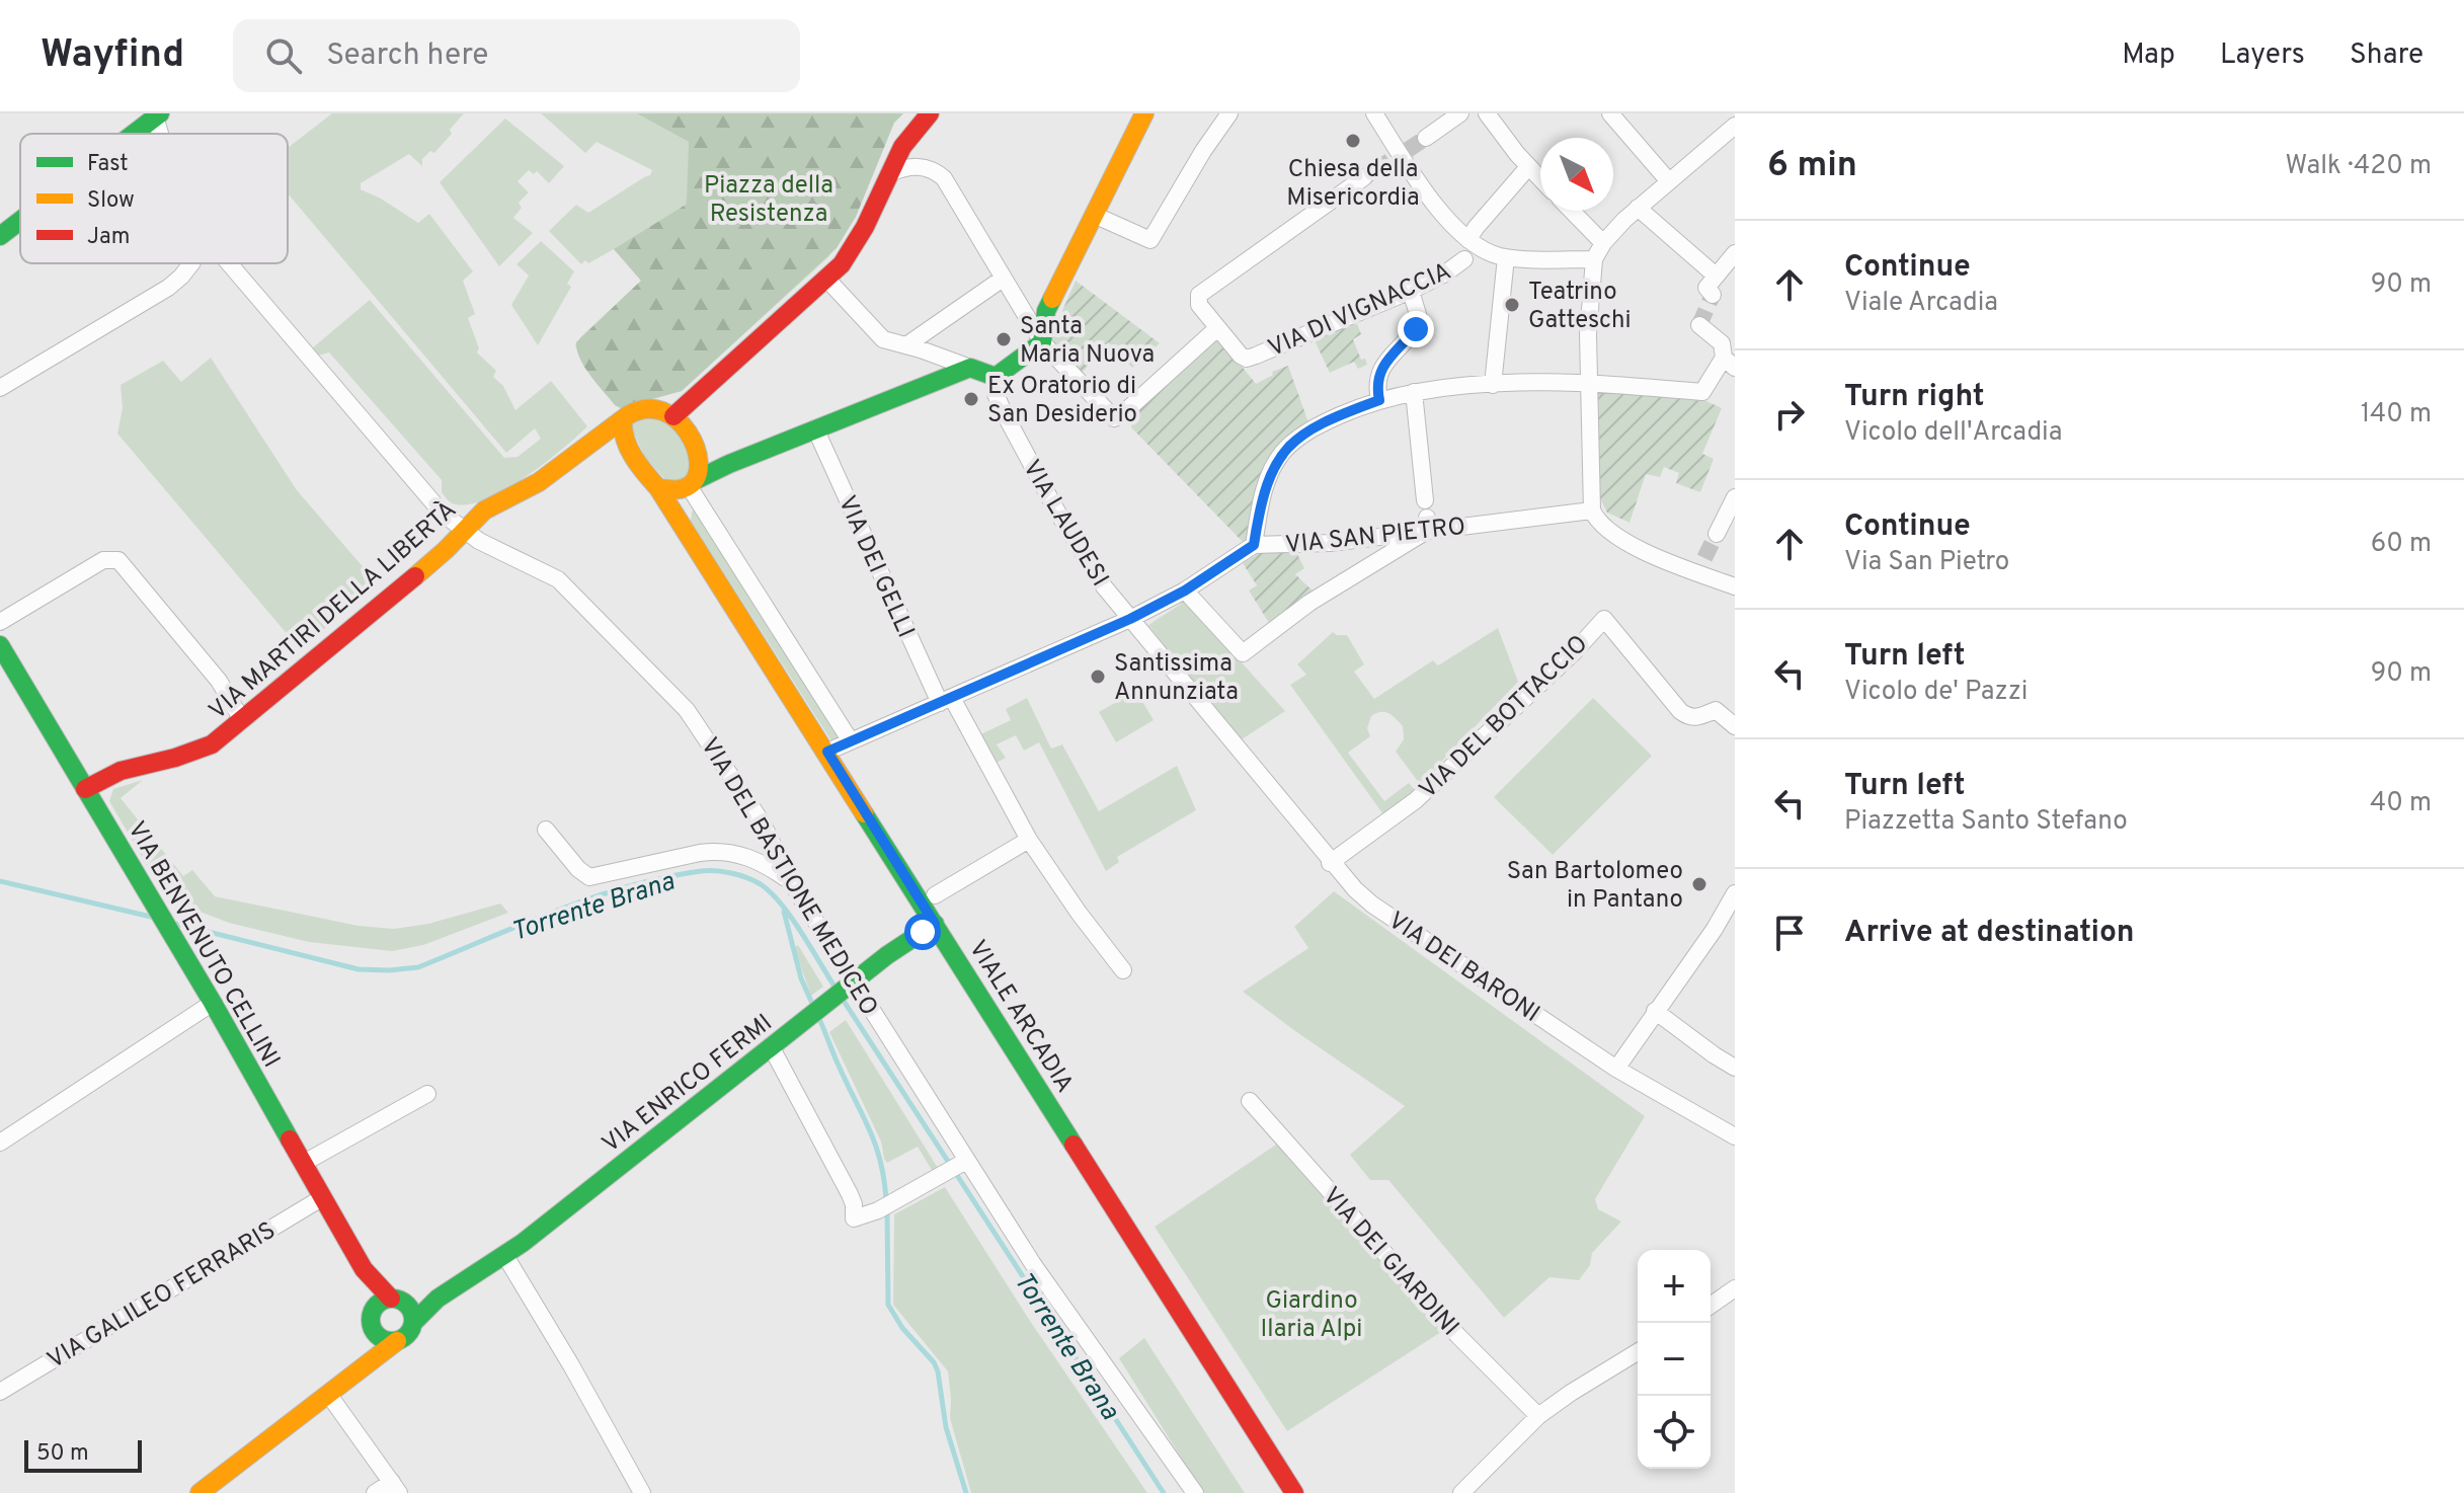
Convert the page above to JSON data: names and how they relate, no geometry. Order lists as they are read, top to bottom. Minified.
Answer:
{"streets":{"street":["VIA DI VIGNACCIA","VIA LAUDESI","VIA SAN PIETRO","VIA DEI GELLI","VIA MARTIRI DELLA LIBERTÀ","VIA DEL BOTTACCIO","VIA DEL BASTIONE MEDICEO","VIA BENVENUTO CELLINI","VIA DEI BARONI","VIALE ARCADIA","VIA ENRICO FERMI","VIA DEI GIARDINI","VIA GALILEO FERRARIS"]},"crossings":[["VIA LAUDESI","VIA SAN PIETRO"],["VIA LAUDESI","VIA DEI BARONI"],["VIA SAN PIETRO","VIA DEI GELLI"],["VIA SAN PIETRO","VIALE ARCADIA"],["VIA MARTIRI DELLA LIBERTÀ","VIA DEL BASTIONE MEDICEO"],["VIA MARTIRI DELLA LIBERTÀ","VIA BENVENUTO CELLINI"],["VIA MARTIRI DELLA LIBERTÀ","VIALE ARCADIA"],["VIA DEL BOTTACCIO","VIA DEI BARONI"],["VIA DEL BASTIONE MEDICEO","VIA ENRICO FERMI"],["VIA BENVENUTO CELLINI","VIA ENRICO FERMI"],["VIA BENVENUTO CELLINI","VIA GALILEO FERRARIS"],["VIALE ARCADIA","VIA ENRICO FERMI"]],"water":["Torrente Brana"],"parks":["Piazza della Resistenza","Giardino Ilaria Alpi"],"places":["Chiesa della Misericordia","Teatrino Gatteschi","Santa Maria Nuova","Ex Oratorio di San Desiderio","Santissima Annunziata","San Bartolomeo in Pantano"],"legend":["Fast","Slow","Jam"],"scale_bar":"50 m","north":"bottom right","page":{"header":"Wayfind","search":"Search here","nav":["Map","Layers","Share"],"heading":["6 min","Walk · 420 m"],"list":[["Continue","Viale Arcadia","90 m"],["Turn right","Vicolo dell'Arcadia","140 m"],["Continue","Via San Pietro","60 m"],["Turn left","Vicolo de' Pazzi","90 m"],["Turn left","Piazzetta Santo Stefano","40 m"],"Arrive at destination"],"map_buttons":["+","−"],"scale":"50 m"}}
